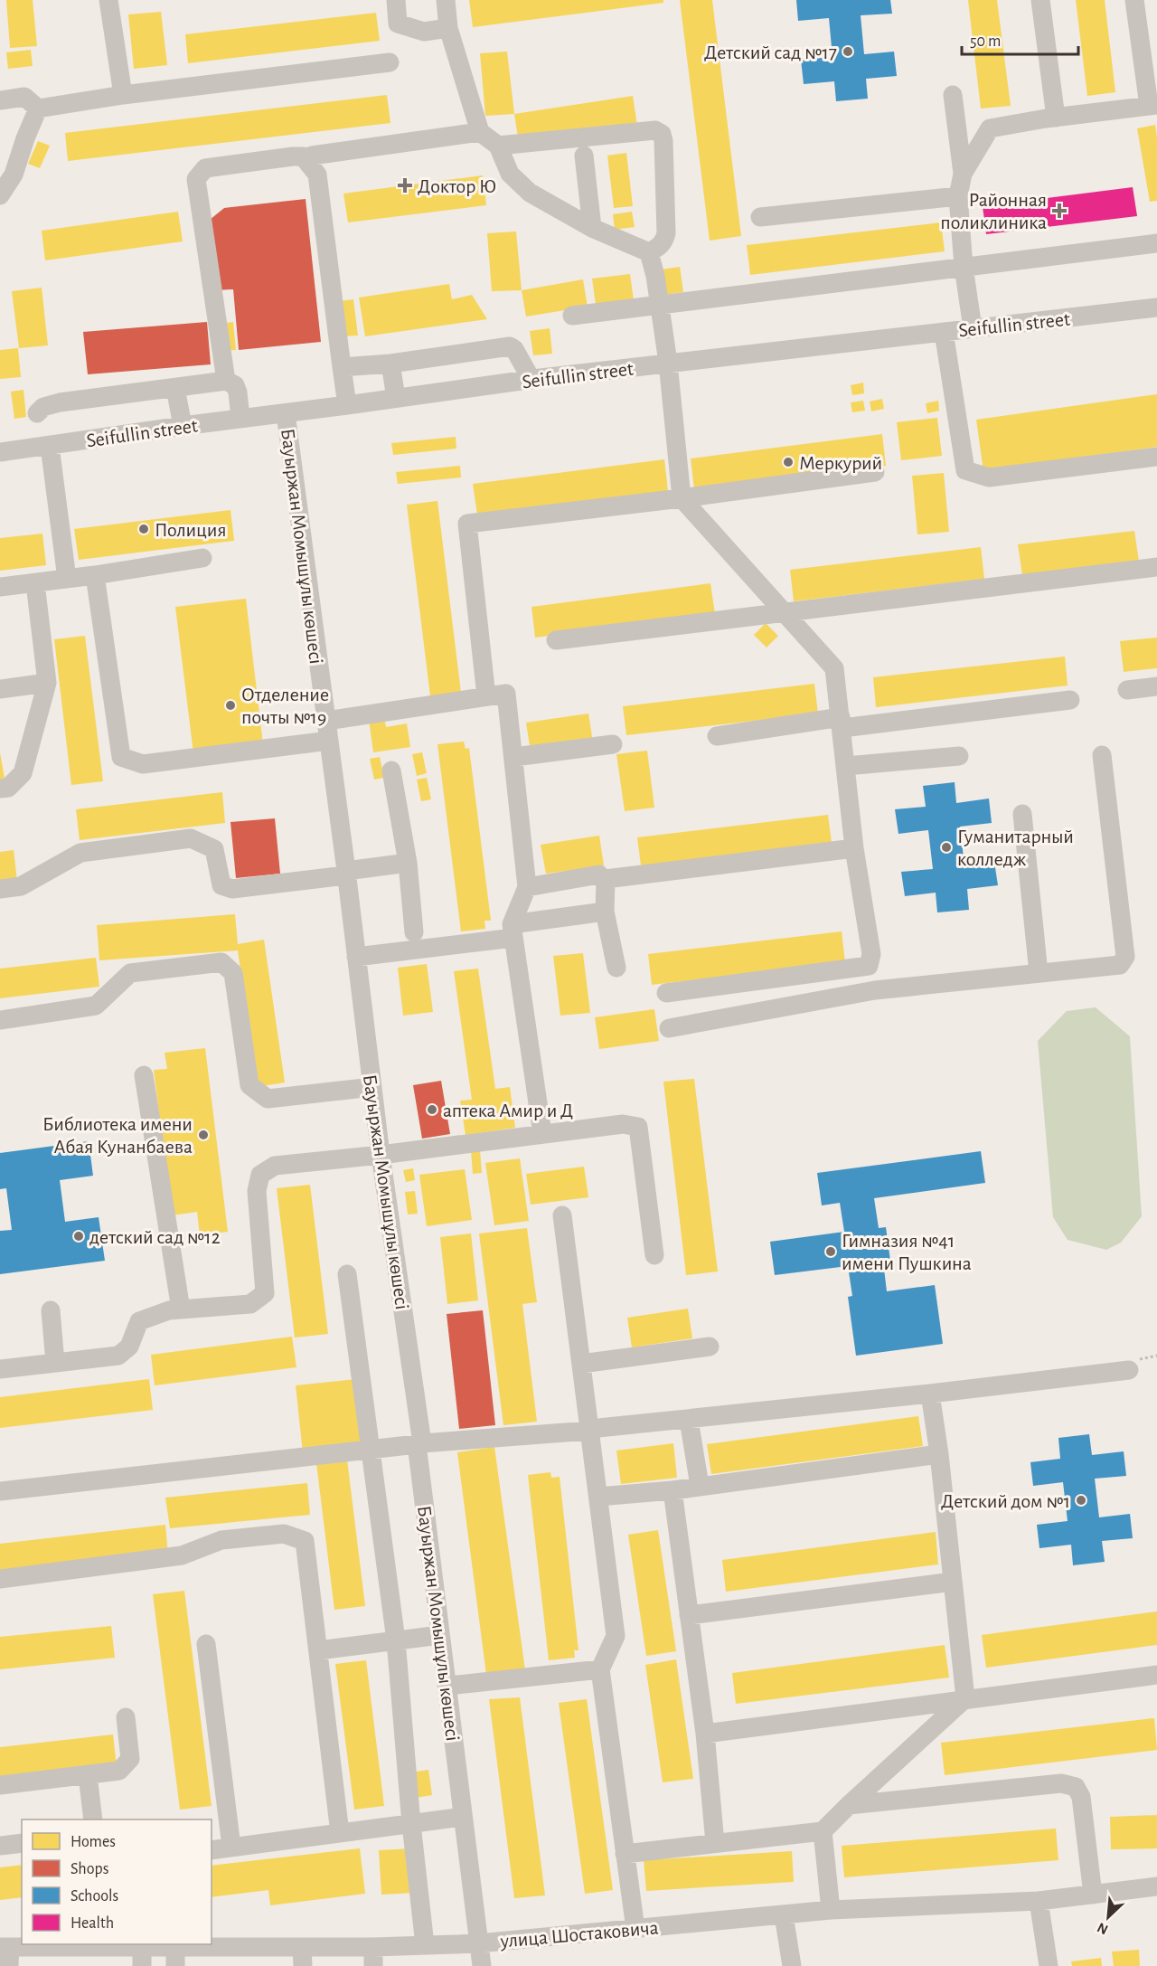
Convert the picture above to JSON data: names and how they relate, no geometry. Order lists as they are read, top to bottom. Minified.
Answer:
{"streets":{"street":["Seifullin street","Бауыржан Момышұлы көшесі","улица Шостаковича"]},"crossings":[["Seifullin street","Бауыржан Момышұлы көшесі"],["Бауыржан Момышұлы көшесі","улица Шостаковича"]],"places":{"other":["Детский сад №17","Меркурий","Полиция","Отделение почты №19","Гуманитарный колледж","аптека Амир и Д","Библиотека имени Абая Кунанбаева","детский сад №12","Гимназия №41 имени Пушкина","Детский дом №1"],"health":["Доктор Ю","Районная поликлиника"]},"legend":["Homes","Shops","Schools","Health"],"scale_bar":"50 m","north":"bottom left"}
